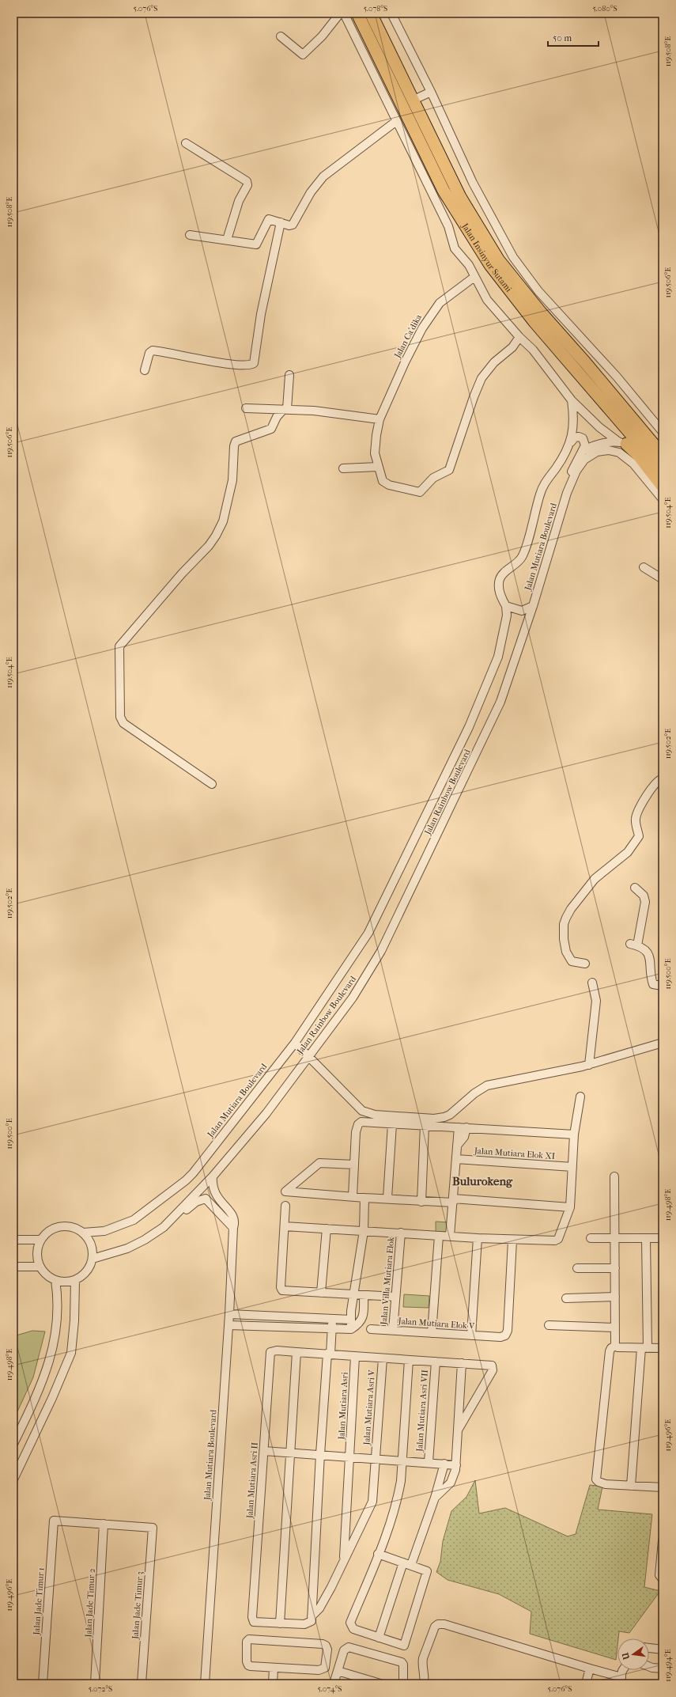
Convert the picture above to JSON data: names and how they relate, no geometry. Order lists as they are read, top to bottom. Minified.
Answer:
{"streets":{"highway":["Jalan Insinyur Sutami"],"street":["Jalan Ca'dika","Jalan Mutiara Boulevard","Jalan Rainbow Boulevard","Jalan Mutiara Elok XI","Jalan Villa Mutiara Elok","Jalan Mutiara Elok V","Jalan Mutiara Asri","Jalan Mutiara Asri V","Jalan Mutiara Asri VII","Jalan Mutiara Asri II","Jalan Jade Timur 1","Jalan Jade Timur 2","Jalan Jade Timur 3"]},"crossings":[["Jalan Mutiara Boulevard","Jalan Rainbow Boulevard"],["Jalan Villa Mutiara Elok","Jalan Mutiara Elok V"],["Jalan Mutiara Asri","Jalan Mutiara Asri V"],["Jalan Mutiara Asri V","Jalan Mutiara Asri II"],["Jalan Jade Timur 1","Jalan Jade Timur 2"],["Jalan Jade Timur 1","Jalan Jade Timur 3"],["Jalan Jade Timur 2","Jalan Jade Timur 3"]],"districts":["Bulurokeng"],"scale_bar":"50 m","north":"left","coordinates":["5.076°S","5.078°S","5.080°S","119.508°E","119.506°E","119.504°E","119.502°E","119.500°E","119.498°E","119.496°E","119.494°E","5.072°S","5.074°S"]}
